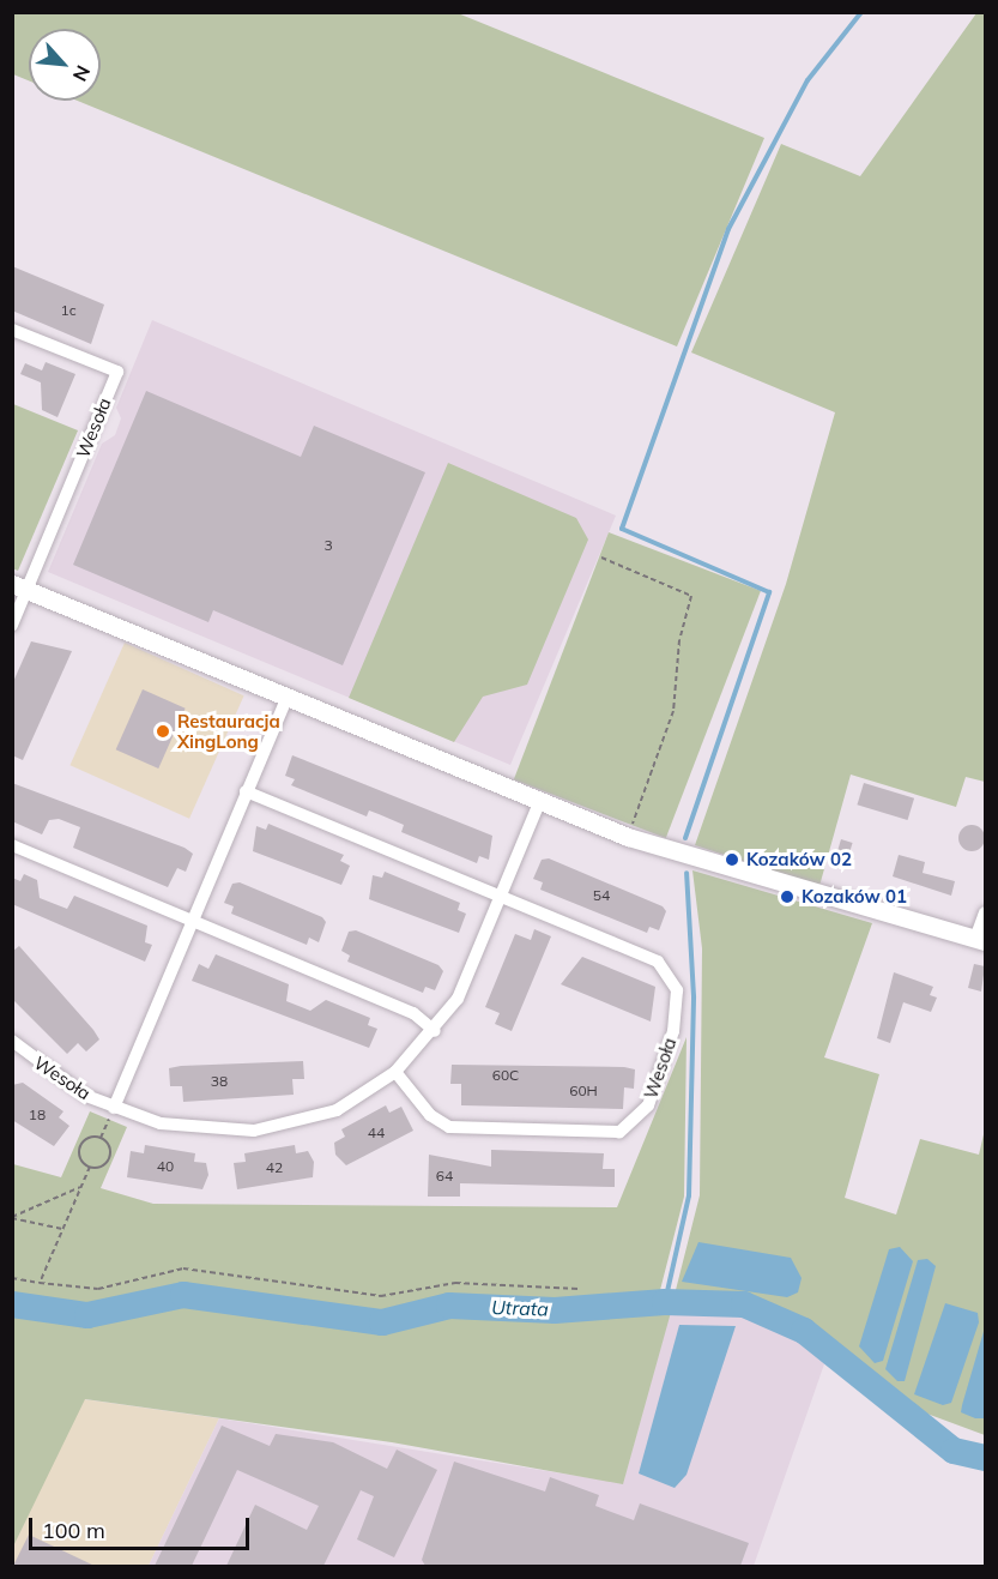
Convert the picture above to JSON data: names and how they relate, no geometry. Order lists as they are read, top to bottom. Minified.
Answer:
{"streets":{"street":["Wesoła"]},"water":["Utrata"],"places":["Restauracja XingLong","Kozaków 02","Kozaków 01"],"house_numbers":["1c","3","54","60C","38","60H","18","44","40","42","64"],"scale_bar":"100 m","north":"bottom right"}
